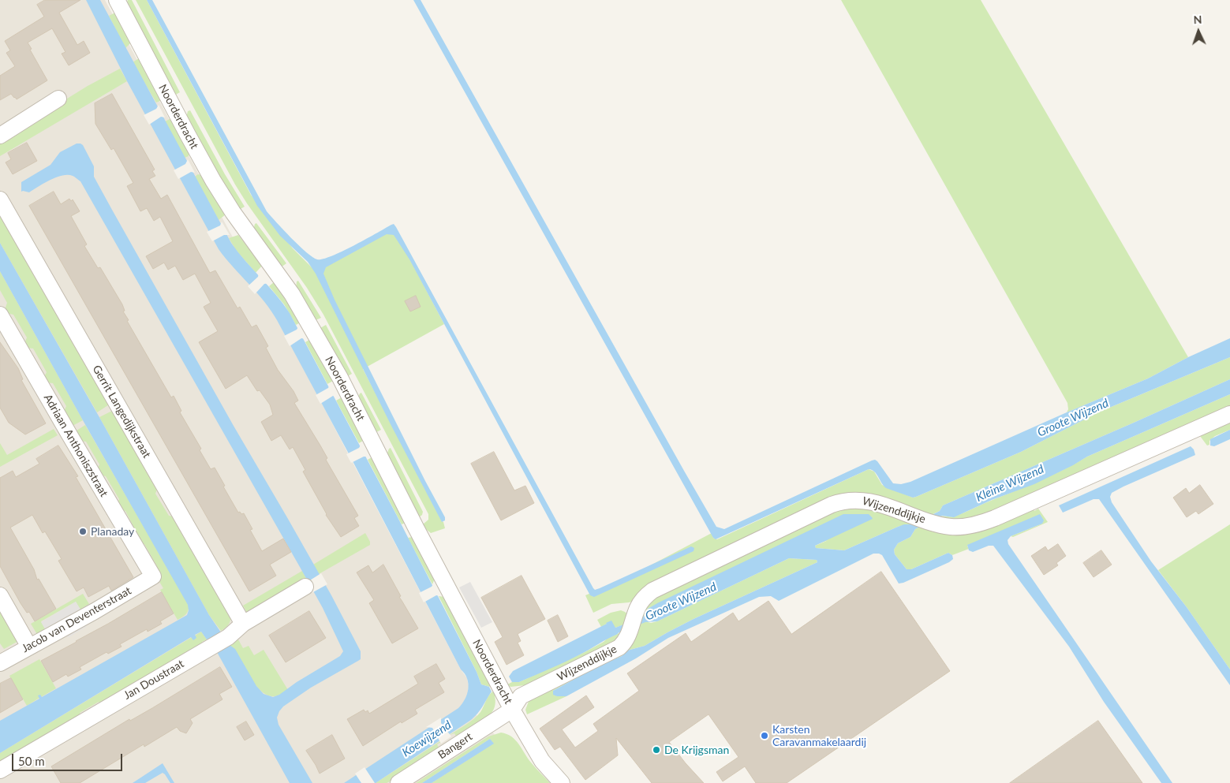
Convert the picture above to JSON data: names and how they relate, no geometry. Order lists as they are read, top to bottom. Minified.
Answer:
{"streets":{"street":["Noorderdracht","Gerrit Langedijkstraat","Adriaan Anthoniszstraat","Wijzenddijkje","Jacob van Deventerstraat","Jan Doustraat","Bangert"]},"crossings":[["Noorderdracht","Wijzenddijkje"],["Noorderdracht","Bangert"],["Gerrit Langedijkstraat","Jan Doustraat"],["Adriaan Anthoniszstraat","Jacob van Deventerstraat"],["Wijzenddijkje","Bangert"]],"water":["Groote Wijzend","Kleine Wijzend","Koewijzend"],"places":["Planaday","Karsten Caravanmakelaardij","De Krijgsman"],"scale_bar":"50 m","north":"top"}
